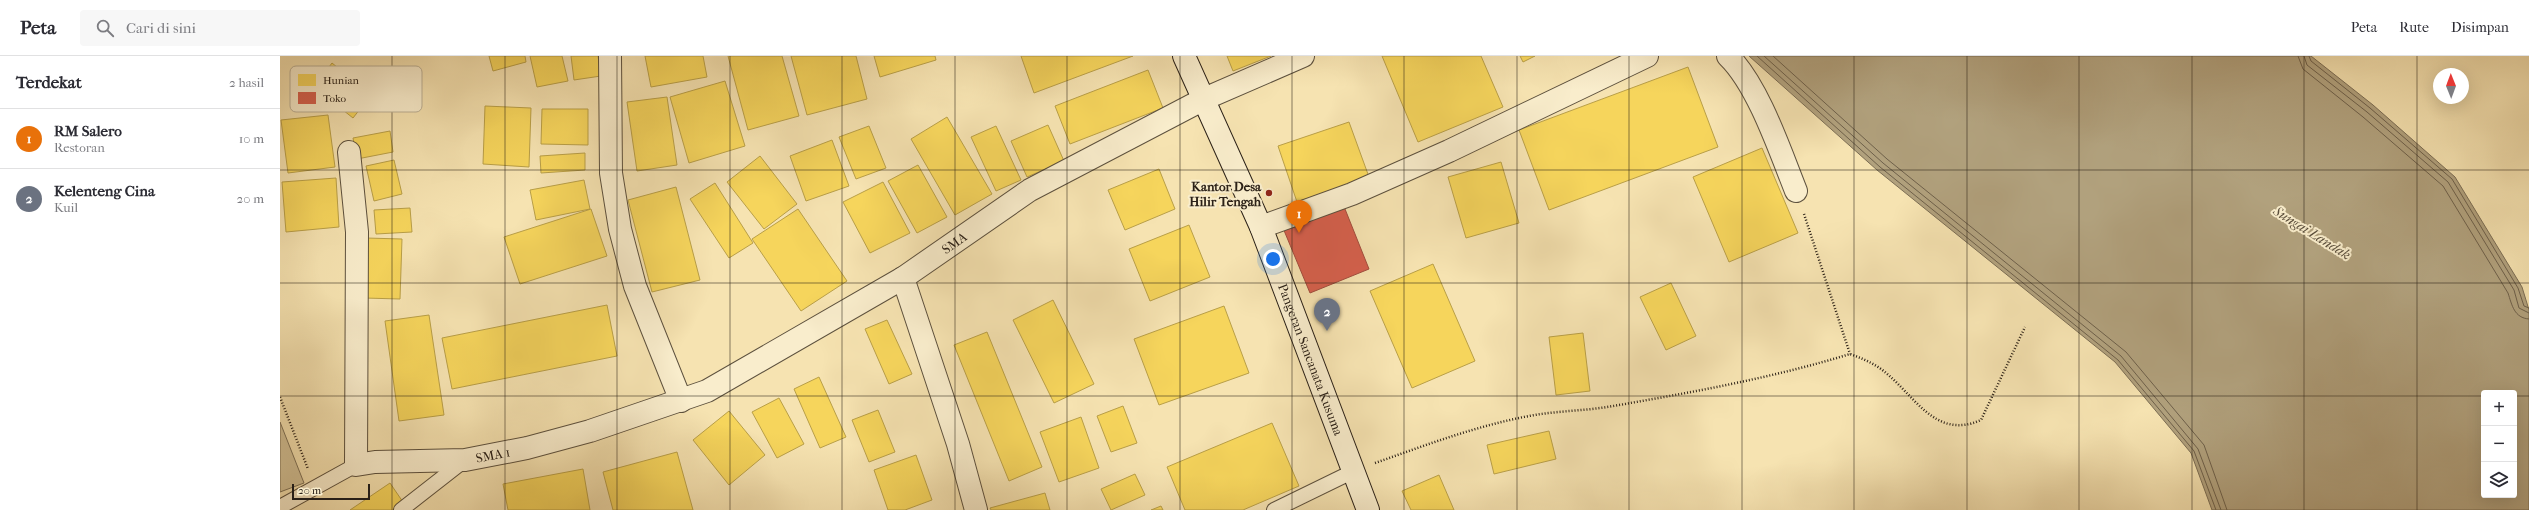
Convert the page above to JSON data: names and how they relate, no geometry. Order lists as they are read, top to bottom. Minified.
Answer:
{"streets":{"street":["SMA","Pangeran Sancanata Kusuma","SMA 1"]},"crossings":[["SMA","Pangeran Sancanata Kusuma"],["SMA","SMA 1"]],"water":["Sungai Landak"],"places":["Kantor Desa Hilir Tengah"],"legend":["Hunian","Toko"],"scale_bar":"20 m","north":"top","page":{"header":"Peta","search":"Cari di sini","nav":["Peta","Rute","Disimpan"],"heading":["Terdekat","2 hasil"],"list":[{"mark":"1","name":"RM Salero","note":"Restoran","value":"10 m"},{"mark":"2","name":"Kelenteng Cina","note":"Kuil","value":"20 m"}],"pins":["1","2"],"map_buttons":["+","−"],"scale":"20 m"}}
